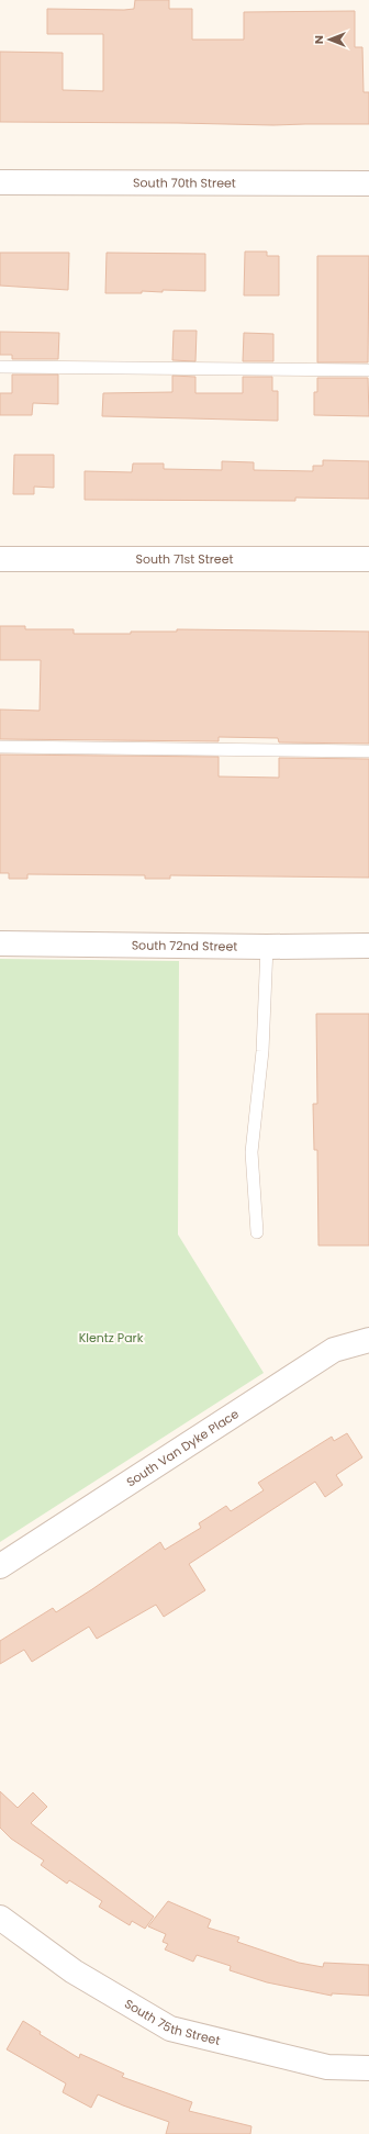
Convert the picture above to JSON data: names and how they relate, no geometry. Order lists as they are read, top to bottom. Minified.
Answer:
{"streets":{"street":["South 70th Street","South 71st Street","South 72nd Street","South Van Dyke Place","South 75th Street"]},"parks":["Klentz Park"],"north":"left"}
